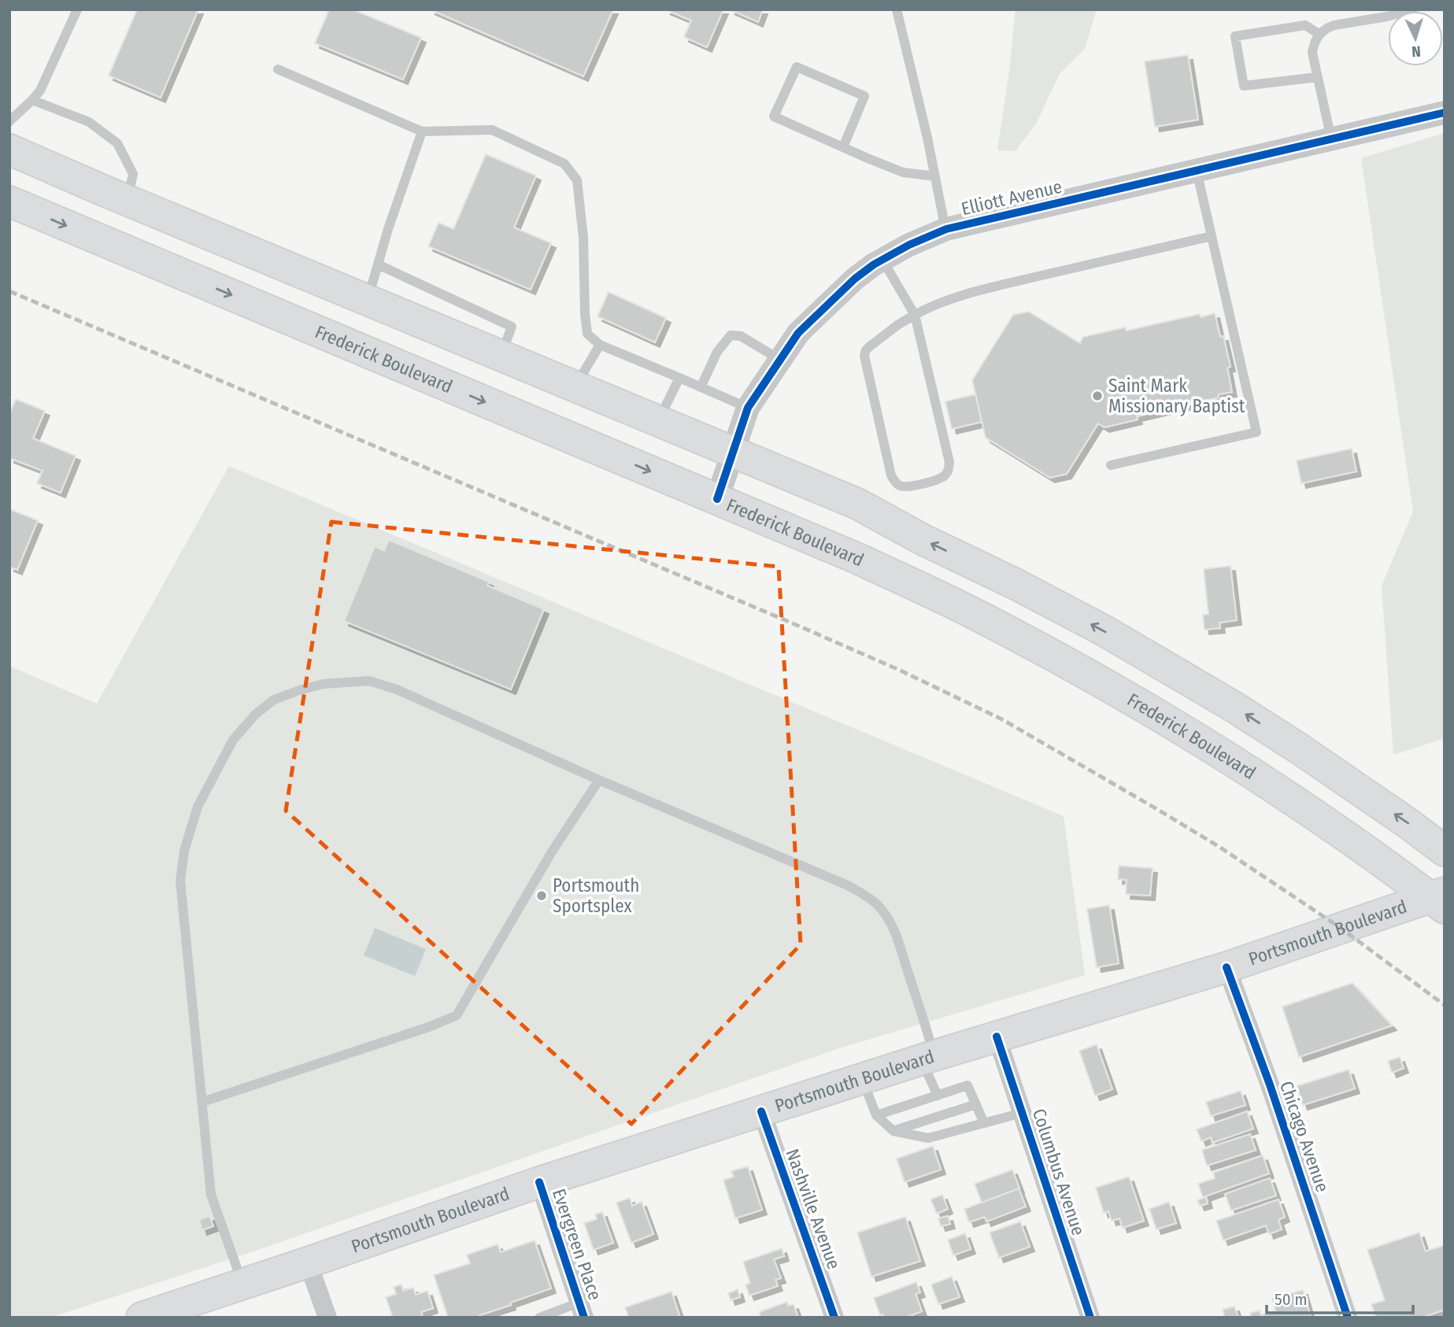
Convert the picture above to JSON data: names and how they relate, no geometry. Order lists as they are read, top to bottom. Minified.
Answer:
{"streets":{"main road":["Frederick Boulevard","Portsmouth Boulevard"],"street":["Elliott Avenue","Chicago Avenue","Columbus Avenue","Nashville Avenue","Evergreen Place"]},"crossings":[["Elliott Avenue","Frederick Boulevard"],["Frederick Boulevard","Portsmouth Boulevard"],["Portsmouth Boulevard","Chicago Avenue"],["Portsmouth Boulevard","Columbus Avenue"],["Portsmouth Boulevard","Nashville Avenue"],["Portsmouth Boulevard","Evergreen Place"]],"places":["Saint Mark Missionary Baptist","Portsmouth Sportsplex"],"scale_bar":"50 m","north":"bottom"}
